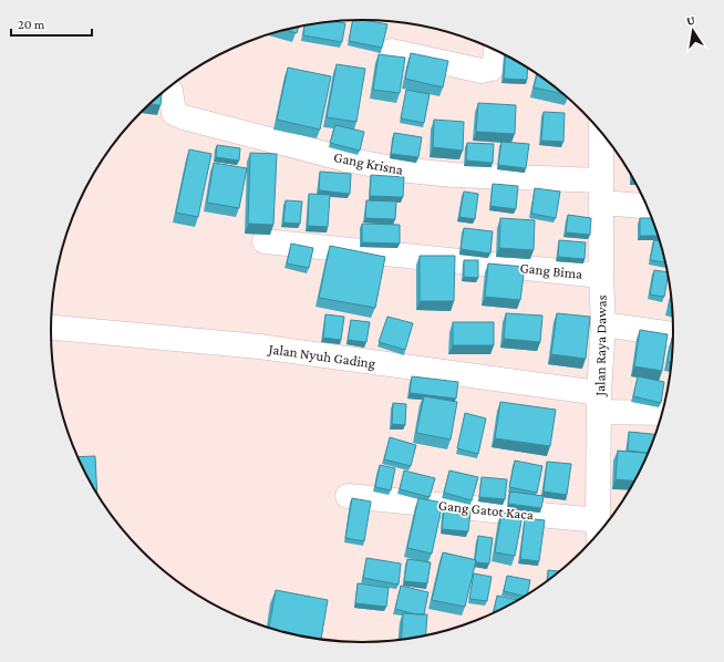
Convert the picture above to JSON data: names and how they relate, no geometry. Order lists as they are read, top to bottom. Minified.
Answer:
{"streets":{"street":["Gang Krisna","Gang Bima","Jalan Raya Dawas","Jalan Nyuh Gading","Gang Gatot Kaca"]},"crossings":[["Gang Krisna","Jalan Raya Dawas"],["Gang Bima","Jalan Raya Dawas"],["Jalan Raya Dawas","Jalan Nyuh Gading"],["Jalan Raya Dawas","Gang Gatot Kaca"]],"scale_bar":"20 m","north":"top"}
